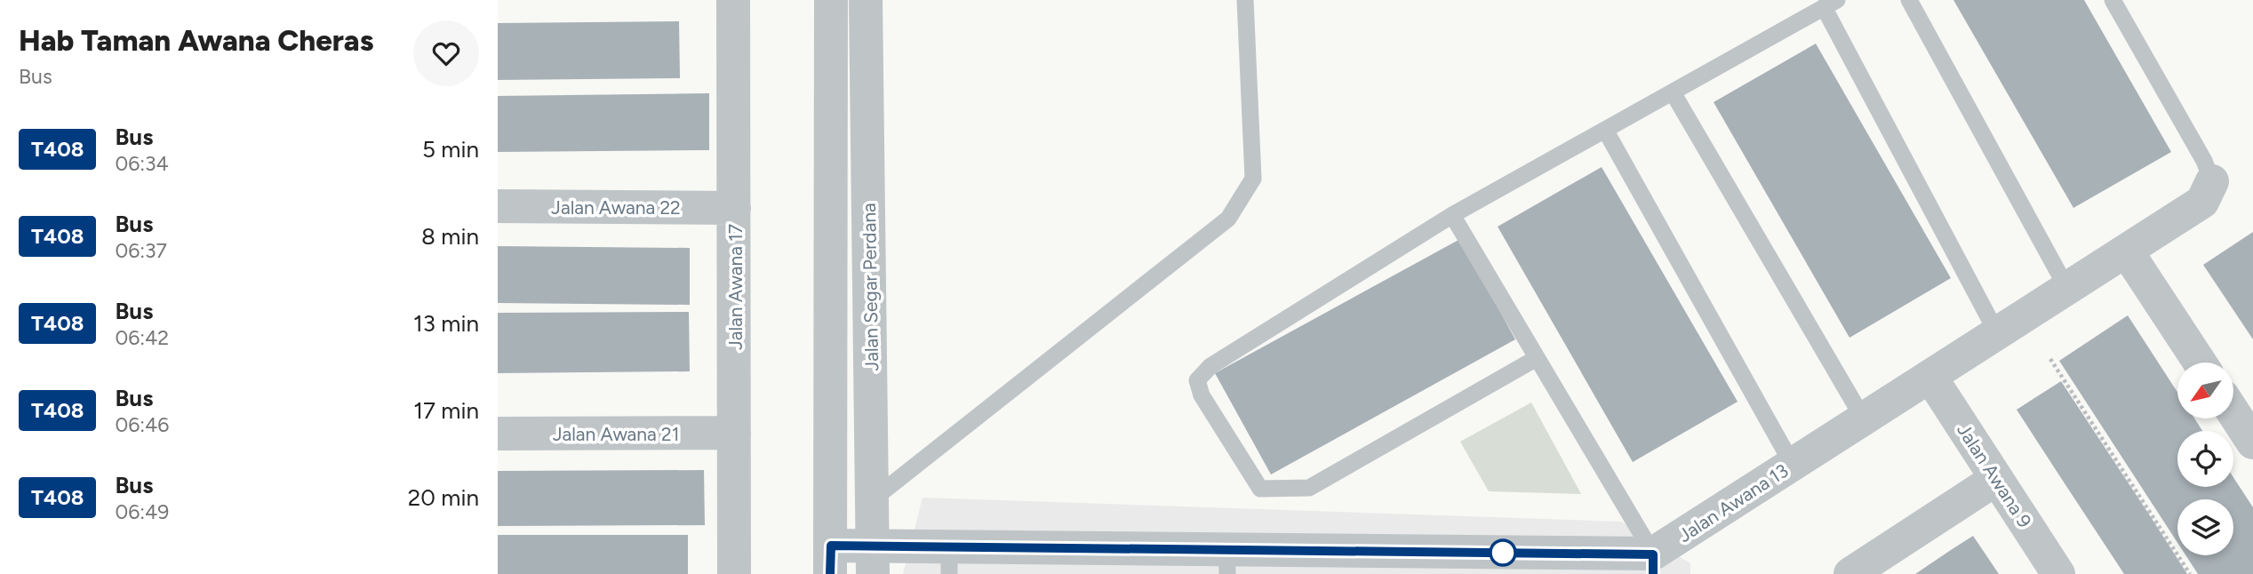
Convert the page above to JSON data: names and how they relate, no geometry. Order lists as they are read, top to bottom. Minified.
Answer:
{"streets":{"street":["Jalan Awana 22","Jalan Awana 17","Jalan Segar Perdana","Jalan Awana 21","Jalan Awana 9","Jalan Awana 13"]},"crossings":[["Jalan Awana 22","Jalan Awana 17"],["Jalan Awana 17","Jalan Awana 21"],["Jalan Awana 9","Jalan Awana 13"]],"lines":["bus line T408"],"north":"bottom left","page":{"heading":["Hab Taman Awana Cheras","Bus"],"list":[{"mark":"T408","name":"Bus","note":"06:34","value":"5 min"},{"mark":"T408","name":"Bus","note":"06:37","value":"8 min"},{"mark":"T408","name":"Bus","note":"06:42","value":"13 min"},{"mark":"T408","name":"Bus","note":"06:46","value":"17 min"},{"mark":"T408","name":"Bus","note":"06:49","value":"20 min"}]}}
